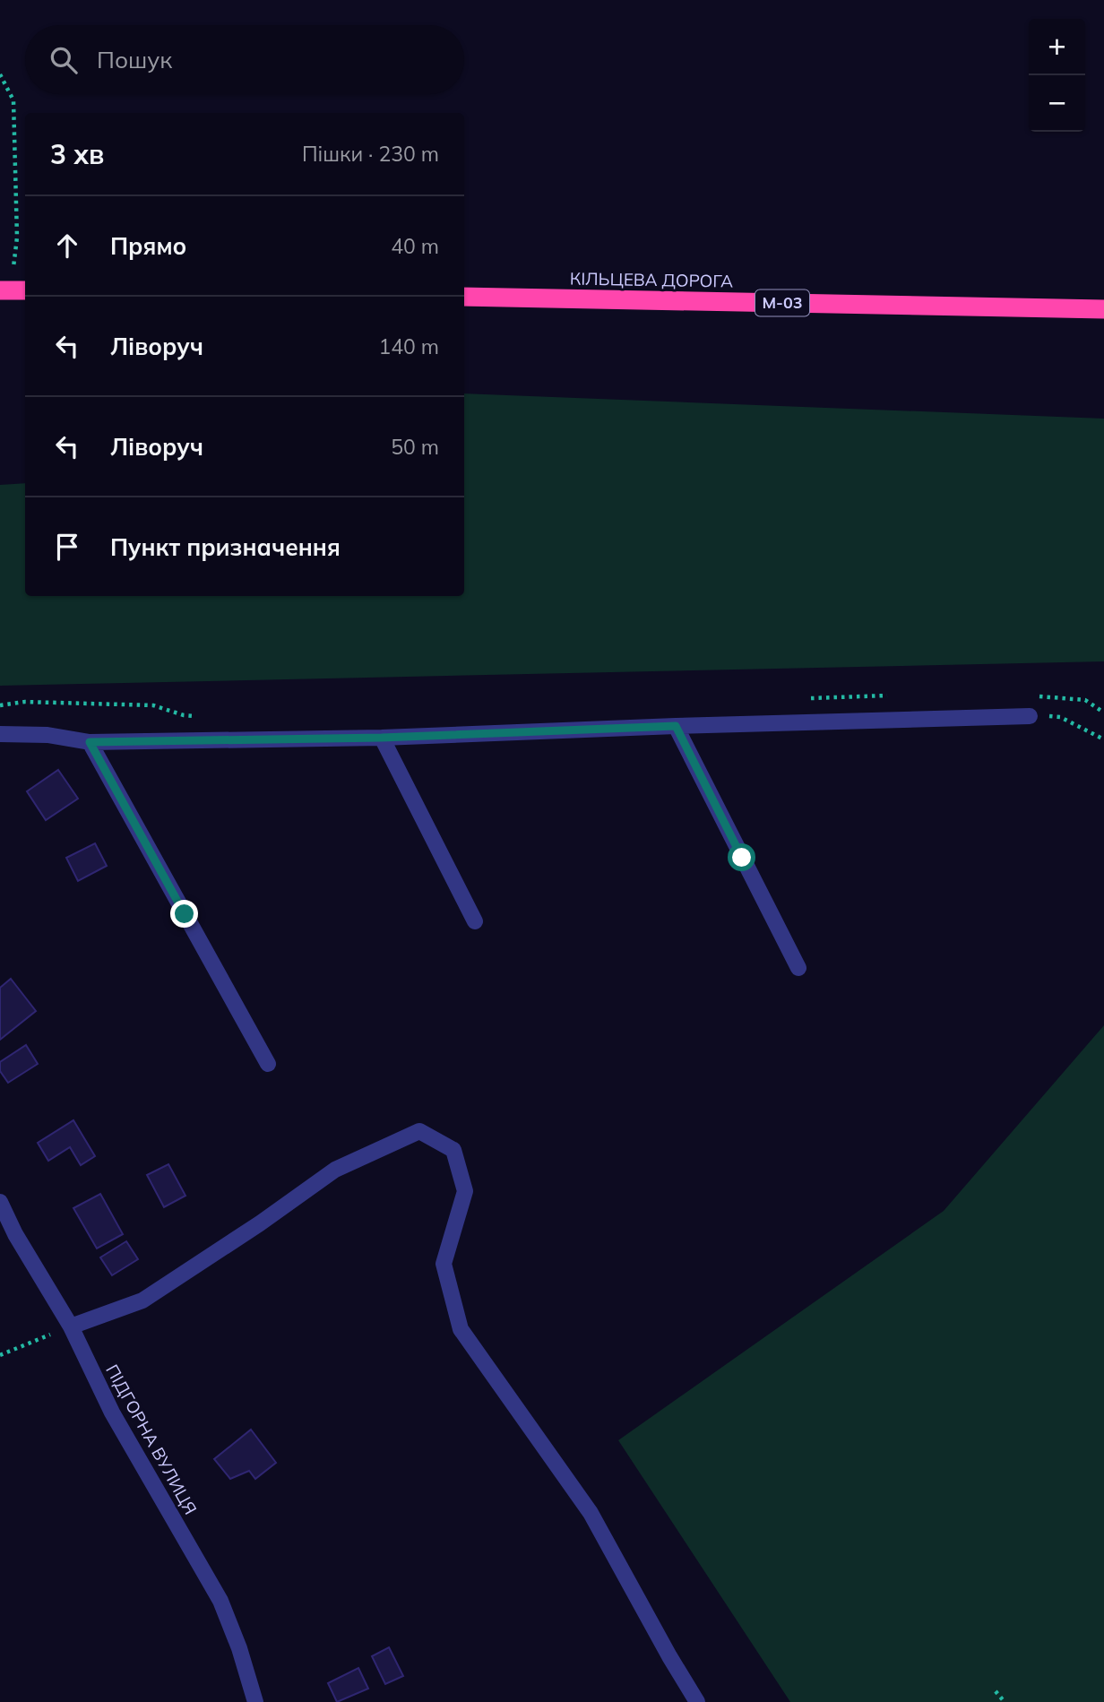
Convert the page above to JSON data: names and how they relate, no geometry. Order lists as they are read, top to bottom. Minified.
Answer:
{"streets":{"highway":["КІЛЬЦЕВА ДОРОГА","М-03"],"street":["ПІДГОРНА ВУЛИЦЯ"]},"page":{"map_buttons":["+","−"],"search":"Пошук","heading":["3 хв","Пішки · 230 m"],"list":[["Прямо","40 m"],["Ліворуч","140 m"],["Ліворуч","50 m"],"Пункт призначення"]}}
